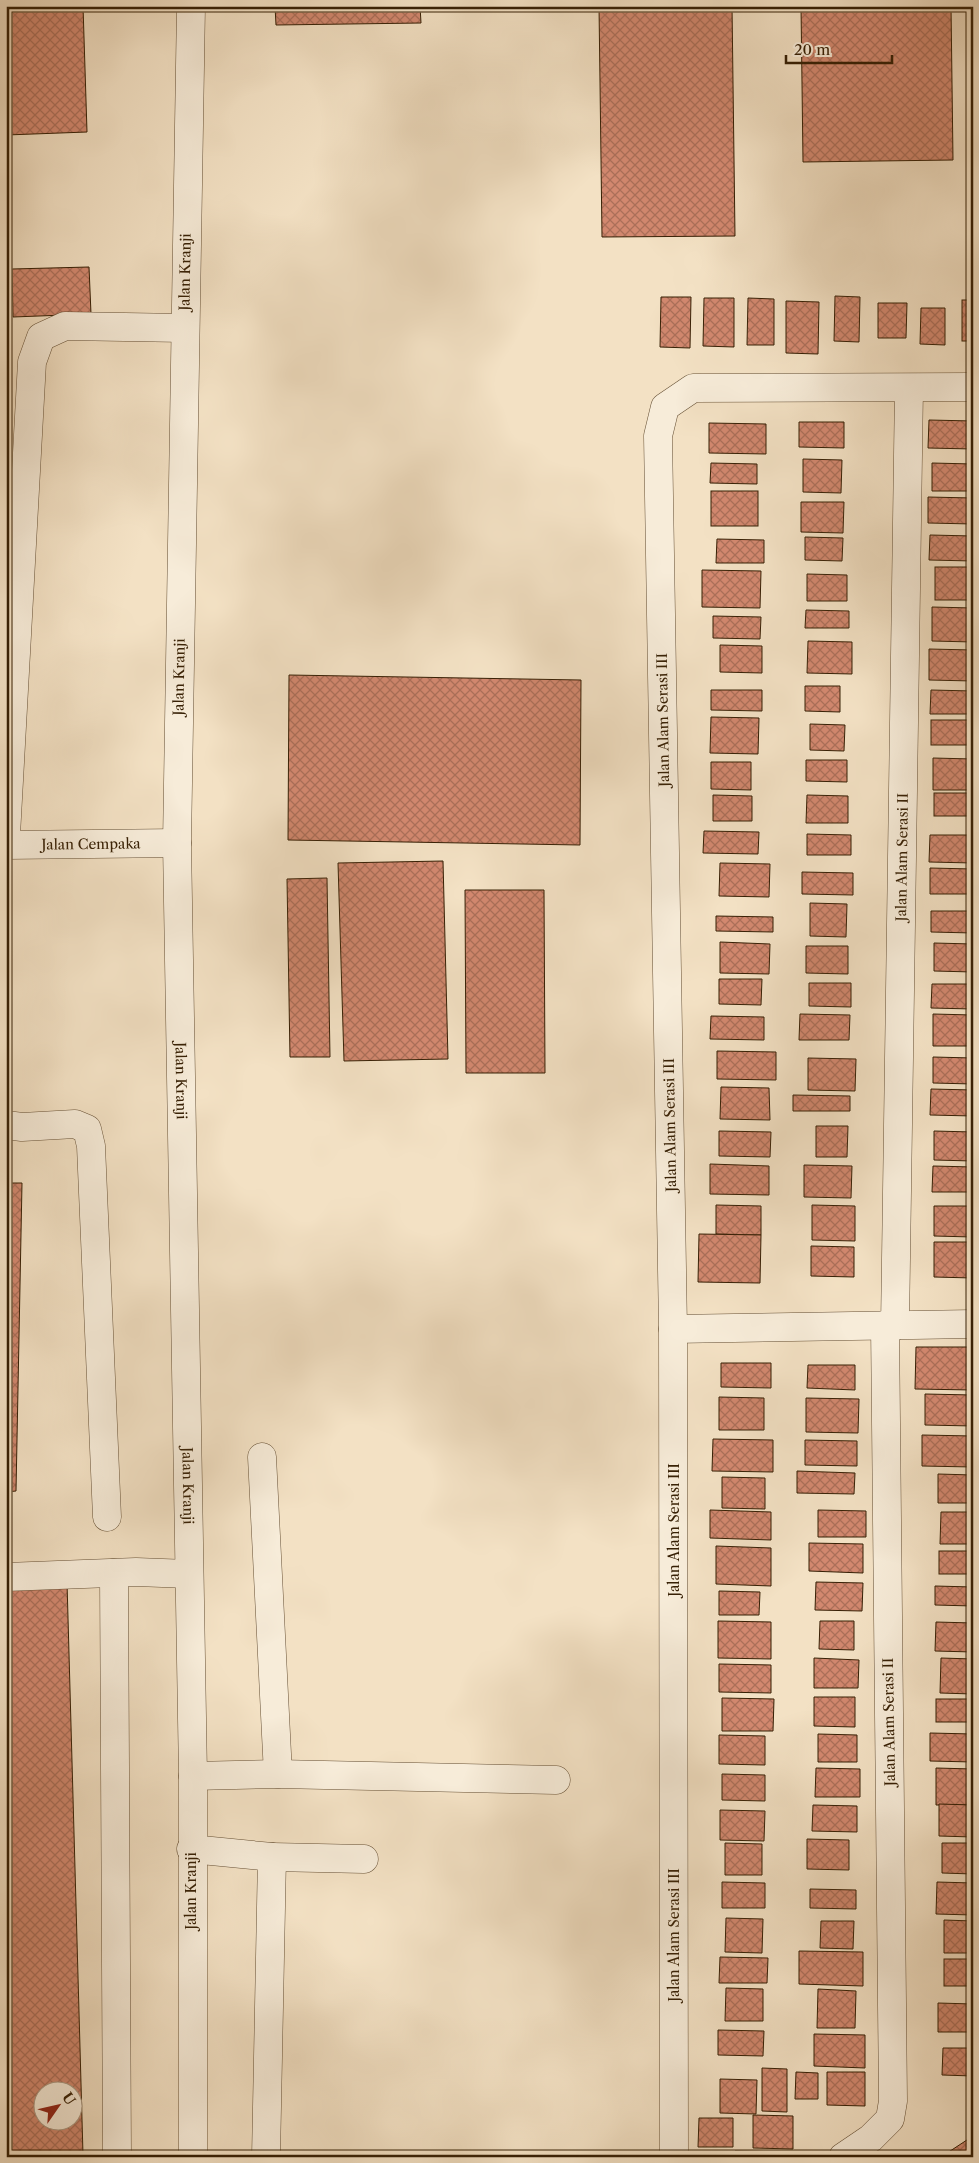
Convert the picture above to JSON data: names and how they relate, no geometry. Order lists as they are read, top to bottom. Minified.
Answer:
{"streets":{"street":["Jalan Kranji","Jalan Alam Serasi III","Jalan Cempaka","Jalan Alam Serasi II"]},"crossings":[["Jalan Kranji","Jalan Cempaka"],["Jalan Alam Serasi III","Jalan Alam Serasi II"]],"scale_bar":"20 m","north":"top right"}
